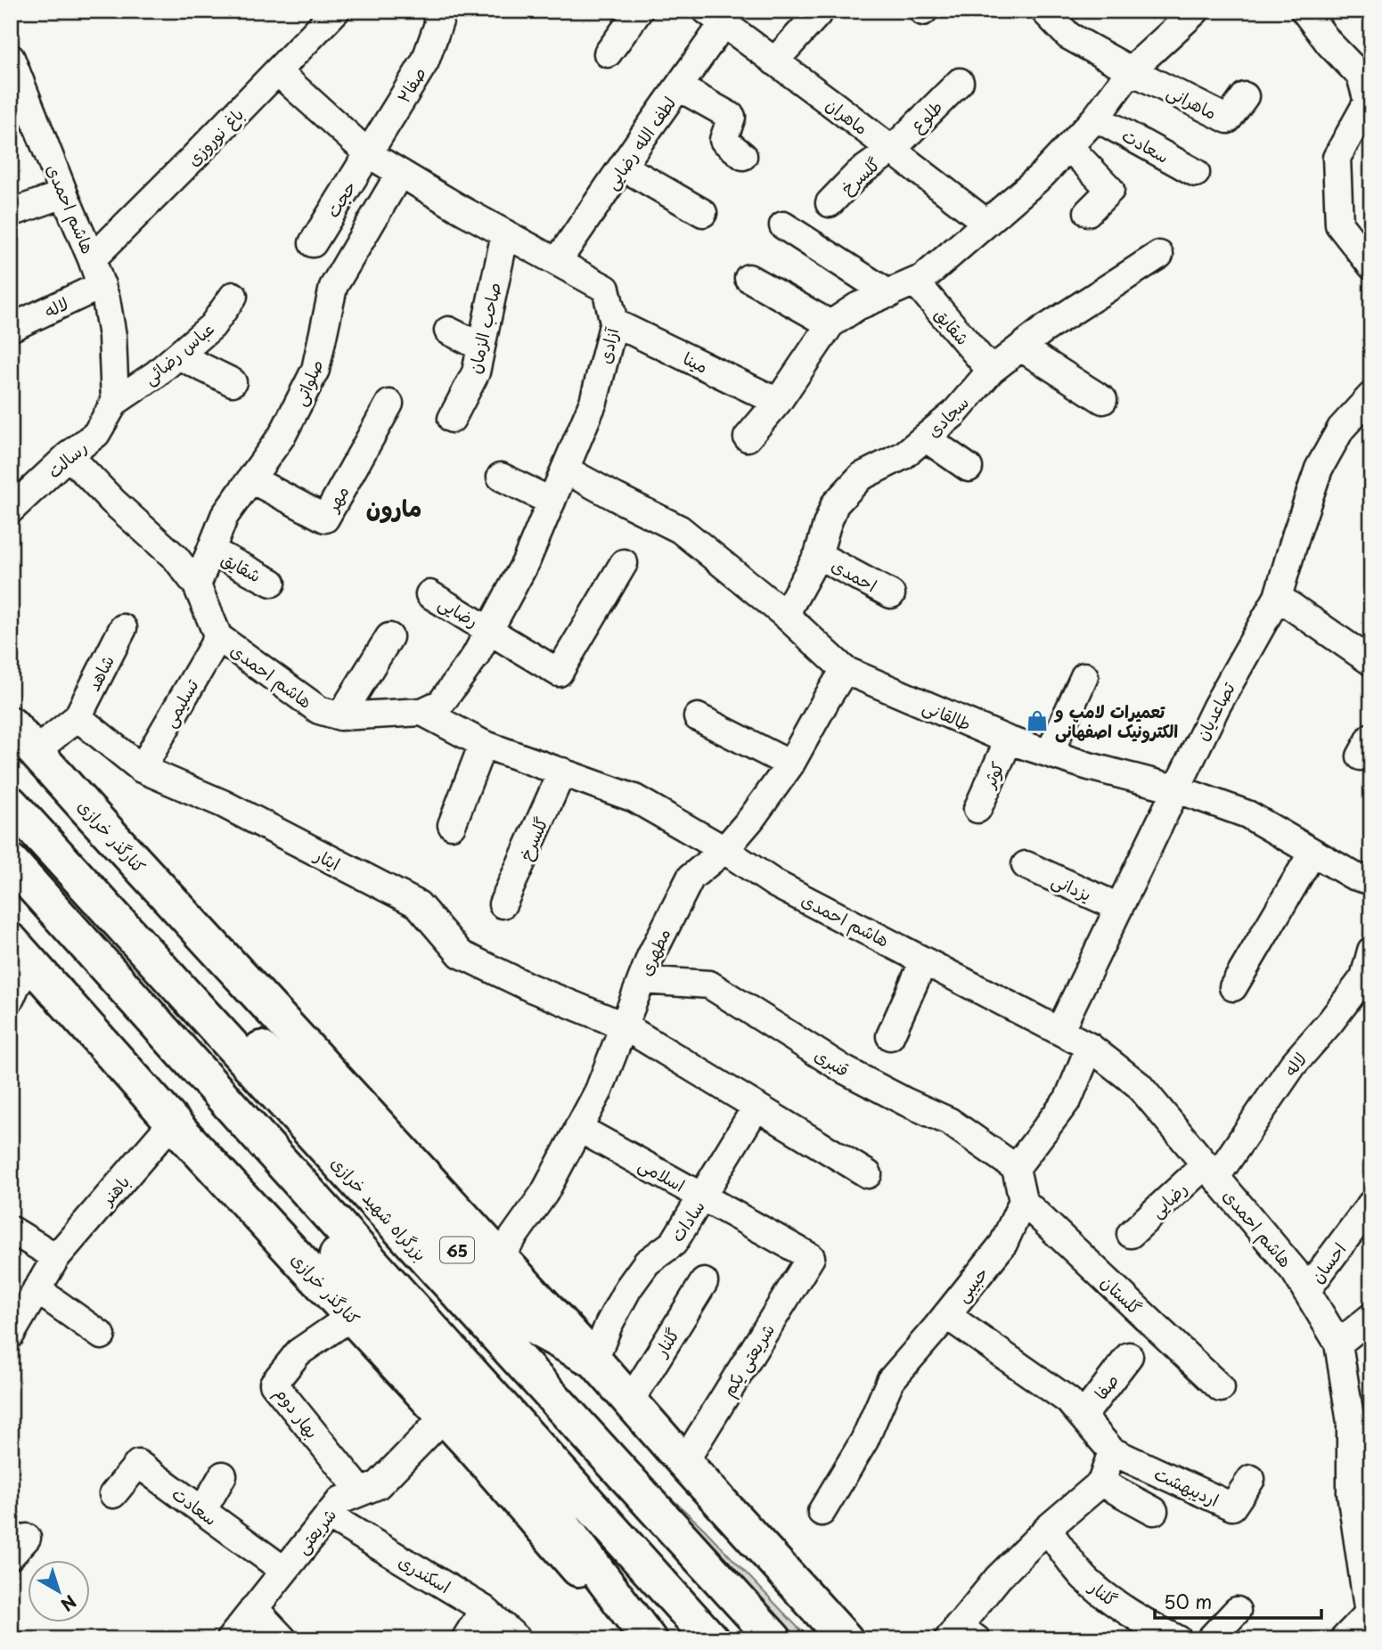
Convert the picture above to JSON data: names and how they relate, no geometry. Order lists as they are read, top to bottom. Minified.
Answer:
{"streets":{"main road":["کنارگذر خرازی","بزرگراه شهید خرازی","65"],"street":["صفا۲","ماهرانی","ماهران","طلوع","باغ نوروزی","لطف الله رضایی","سعادت","گلسرخ","حجت","هاشم احمدی","لاله","شقایق","صاحب الزمان","آزادی","عباس رضائی","مینا","صلواتی","سجادی","رسالت","مهر","احمدی","رضایی","شاهد","تسلیمی","تصاعدیان","طالقانی","کوثر","ایثار","یزدانی","مطهری","قنبری","اسلامی","باهنر","سادات","احسان","حبیبی","گلستان","گلنار","شریعتی یکم","صفا","بهار دوم","اردیبهشت","شریعتی","اسکندری"]},"crossings":[["صفا۲","حجت"],["صفا۲","آزادی"],["ماهران","طلوع"],["ماهران","لطف الله رضایی"],["ماهران","گلسرخ"],["طلوع","گلسرخ"],["باغ نوروزی","هاشم احمدی"],["باغ نوروزی","آزادی"],["لطف الله رضایی","آزادی"],["سعادت","شریعتی"],["گلسرخ","هاشم احمدی"],["حجت","آزادی"],["هاشم احمدی","لاله"],["هاشم احمدی","آزادی"],["هاشم احمدی","عباس رضائی"],["هاشم احمدی","صلواتی"],["هاشم احمدی","رسالت"],["هاشم احمدی","رضایی"],["هاشم احمدی","تسلیمی"],["هاشم احمدی","تصاعدیان"],["هاشم احمدی","مطهری"],["هاشم احمدی","احسان"],["لاله","رضایی"],["شقایق","صلواتی"],["شقایق","سجادی"],["صاحب الزمان","آزادی"],["آزادی","مینا"],["آزادی","صلواتی"],["آزادی","رضایی"],["آزادی","طالقانی"],["عباس رضائی","رسالت"],["صلواتی","مهر"],["سجادی","احمدی"],["سجادی","طالقانی"],["شاهد","ایثار"],["تسلیمی","ایثار"],["تصاعدیان","طالقانی"],["تصاعدیان","یزدانی"],["طالقانی","کوثر"],["طالقانی","مطهری"],["کنارگذر خرازی","مطهری"],["کنارگذر خرازی","باهنر"],["کنارگذر خرازی","سادات"],["کنارگذر خرازی","65"],["کنارگذر خرازی","بهار دوم"],["کنارگذر خرازی","شریعتی"],["ایثار","مطهری"],["ایثار","سادات"],["مطهری","قنبری"],["مطهری","اسلامی"],["اسلامی","سادات"],["اسلامی","شریعتی یکم"],["بزرگراه شهید خرازی","65"],["سادات","65"],["65","گلنار"],["65","شریعتی یکم"],["حبیبی","گلستان"],["بهار دوم","شریعتی"],["شریعتی","اسکندری"]],"districts":["مارون"],"places":{"shop":["تعمیرات لامپ و الکترونیک اصفهانی"]},"scale_bar":"50 m","north":"bottom right"}
